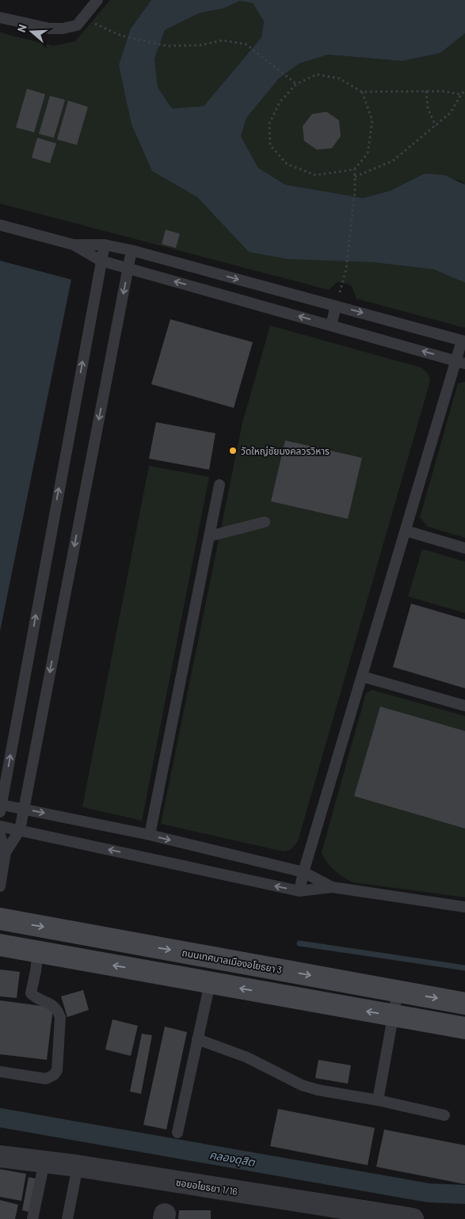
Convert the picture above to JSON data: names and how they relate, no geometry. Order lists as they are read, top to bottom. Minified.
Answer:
{"streets":{"street":["ถนนเทศบาลเมืองอโยธยา 3","ซอยอโยธยา 1/16"]},"water":["คลองดุสิต"],"places":["วัดใหญ่ชัยมงคลวรวิหาร"],"north":"left"}
